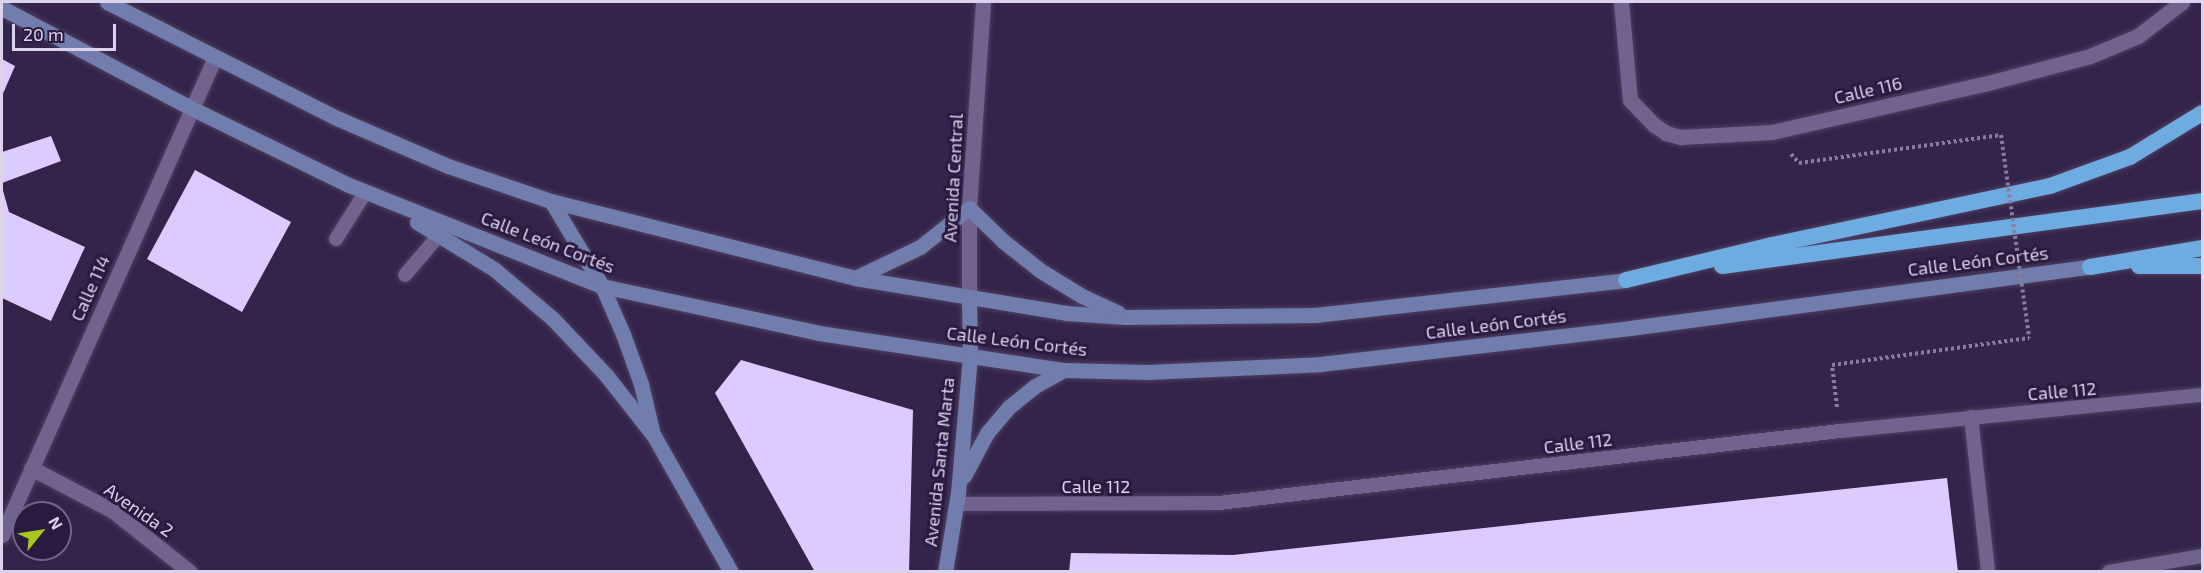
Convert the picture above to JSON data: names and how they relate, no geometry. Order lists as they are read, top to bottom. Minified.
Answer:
{"streets":{"main road":["Avenida Central","Calle León Cortés","Avenida Santa Marta"],"street":["Calle 116","Calle 114","Avenida 2"],"lane":["Calle 112"]},"crossings":[["Avenida Central","Calle León Cortés"],["Avenida Central","Avenida Santa Marta"],["Calle León Cortés","Calle 114"],["Calle León Cortés","Avenida Santa Marta"],["Calle 114","Avenida 2"],["Calle 112","Avenida Santa Marta"]],"scale_bar":"20 m","north":"top right"}
